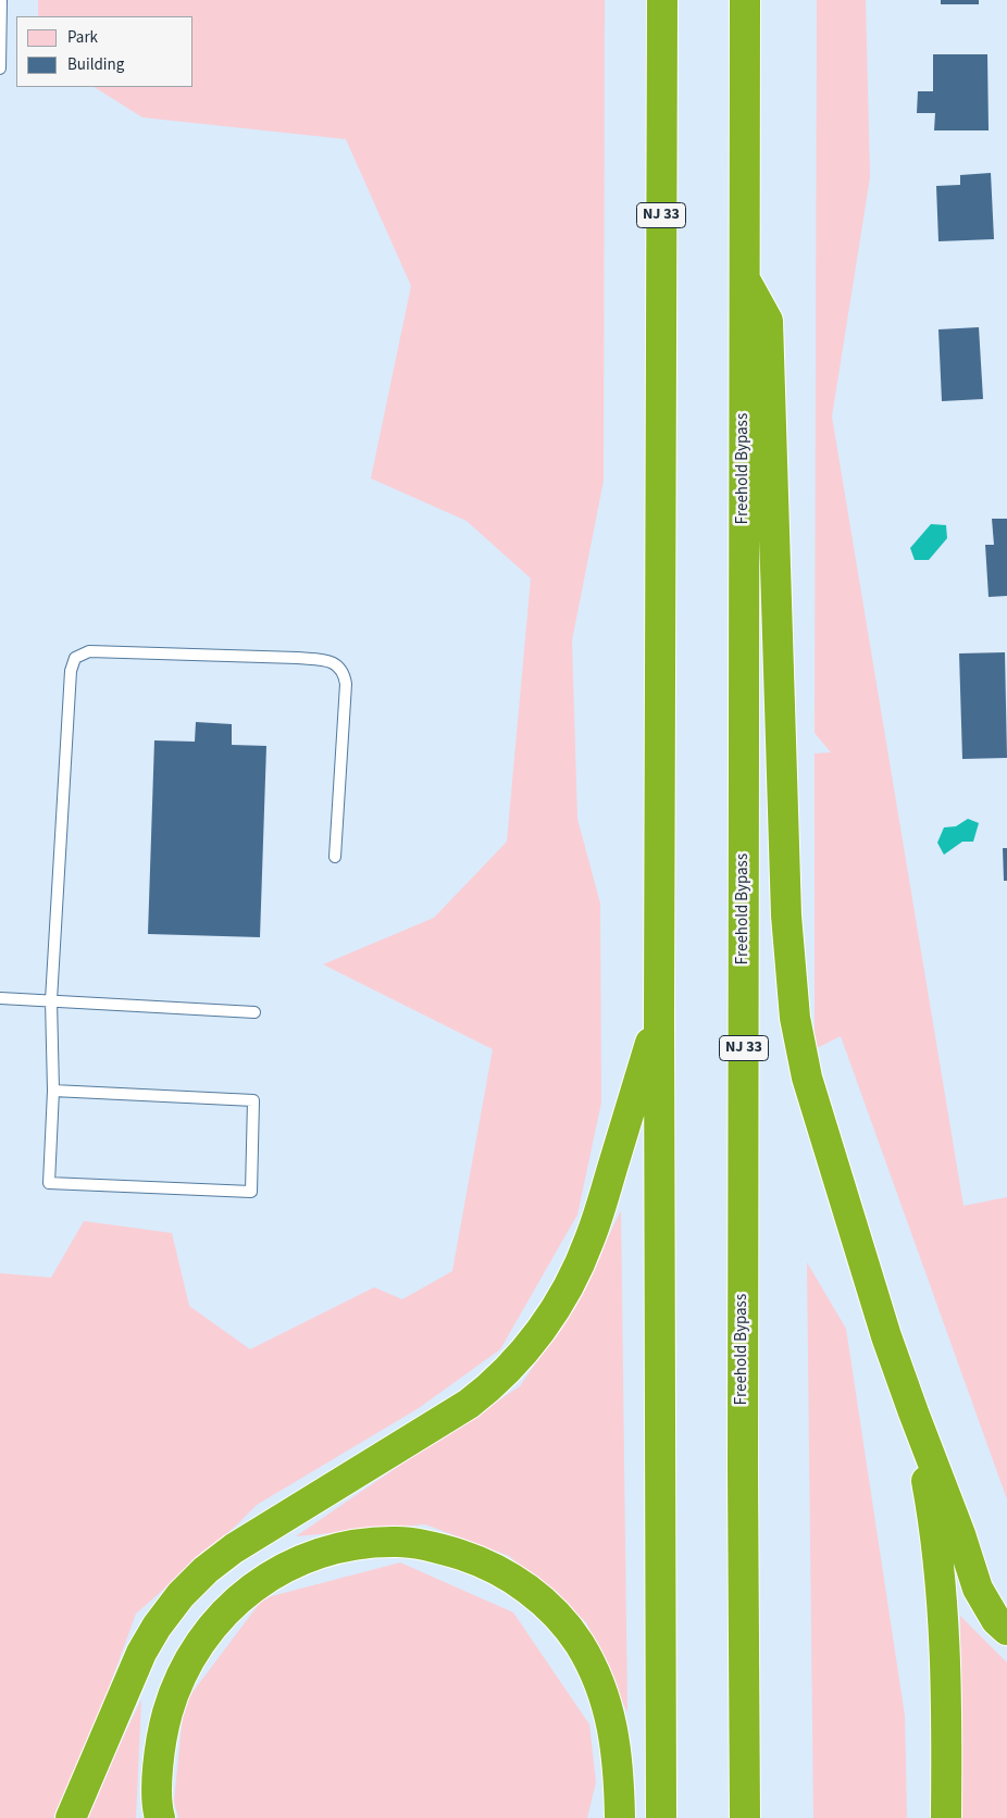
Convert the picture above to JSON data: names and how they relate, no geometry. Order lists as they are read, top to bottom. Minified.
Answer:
{"streets":{"highway":["NJ 33","Freehold Bypass"]},"legend":["Park","Building"]}
